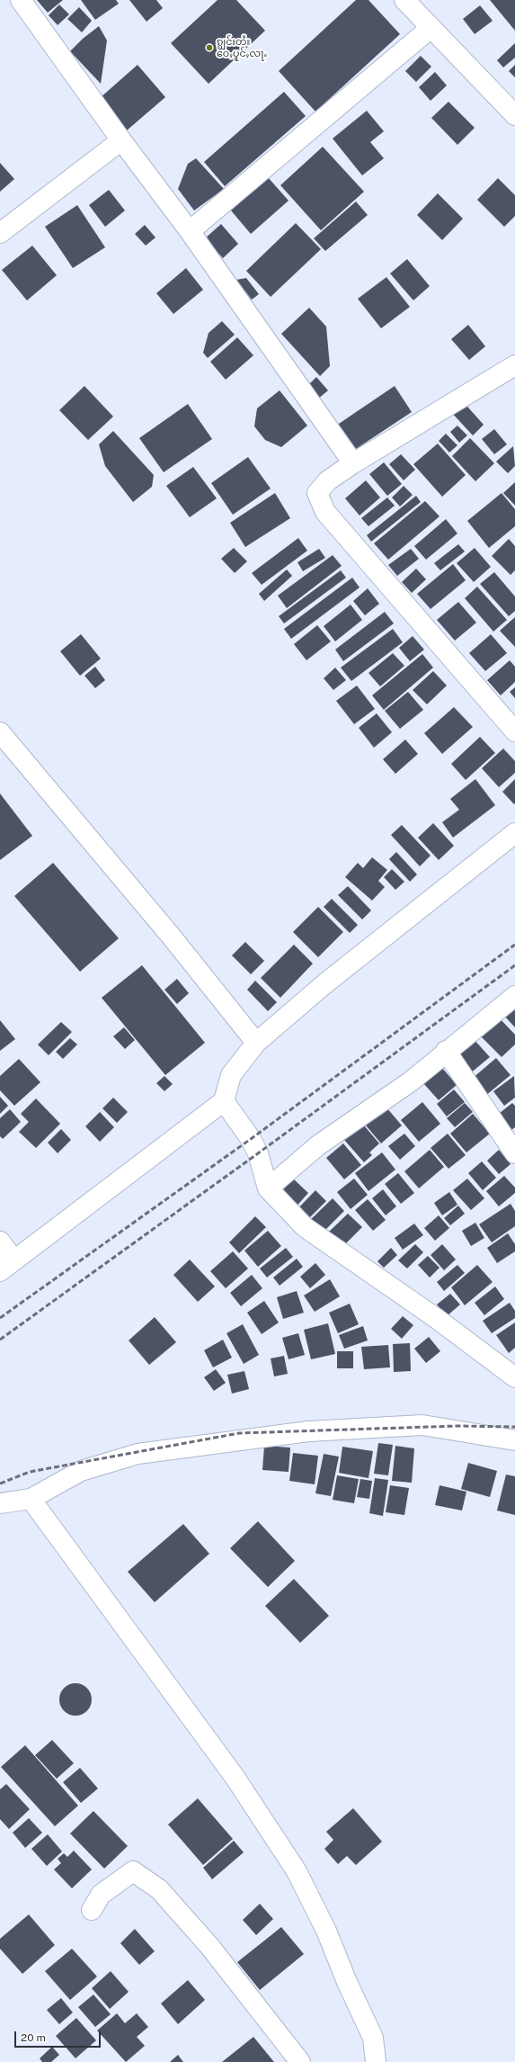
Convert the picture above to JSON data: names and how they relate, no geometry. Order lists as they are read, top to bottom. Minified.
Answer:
{"places":["ၵျွင်းတႆး ဝေႇပူင်ႇလႃႉ"],"scale_bar":"20 m"}
